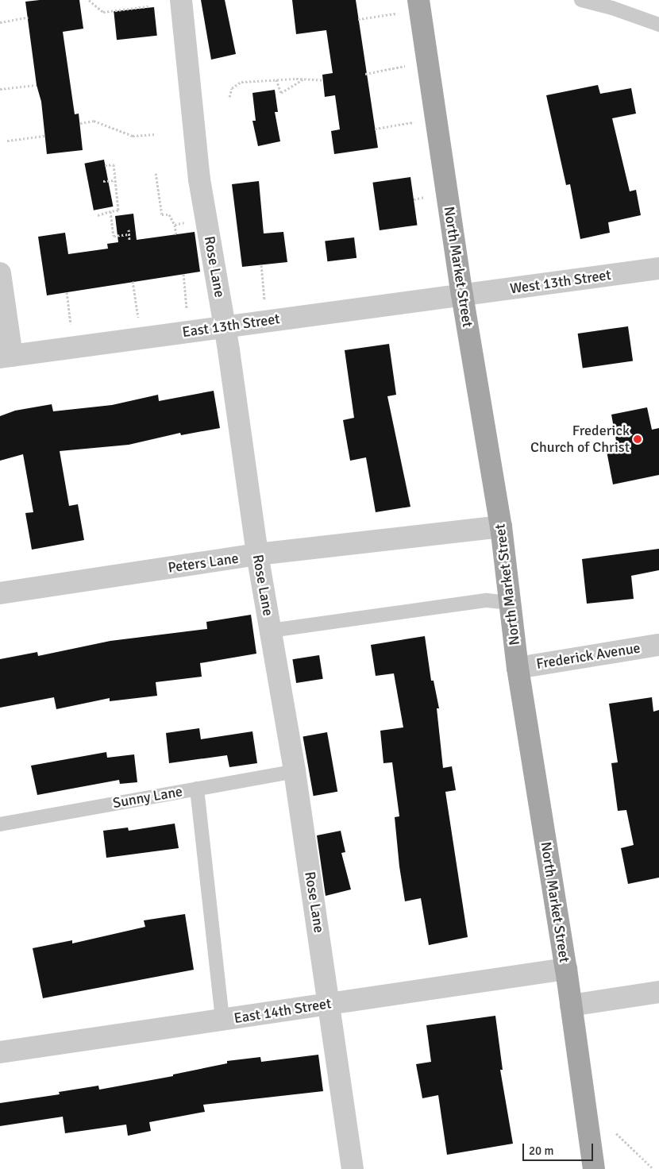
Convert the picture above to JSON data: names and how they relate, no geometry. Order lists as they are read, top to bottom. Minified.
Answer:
{"streets":{"main road":["North Market Street"],"street":["Rose Lane","West 13th Street","East 13th Street","Peters Lane","Frederick Avenue","East 14th Street"],"lane":["Sunny Lane"]},"crossings":[["Rose Lane","East 13th Street"],["Rose Lane","Peters Lane"],["Rose Lane","Sunny Lane"],["Rose Lane","East 14th Street"],["North Market Street","West 13th Street"],["North Market Street","East 13th Street"],["North Market Street","Peters Lane"],["North Market Street","Frederick Avenue"],["North Market Street","East 14th Street"],["West 13th Street","East 13th Street"]],"places":["Frederick Church of Christ"],"scale_bar":"20 m"}
